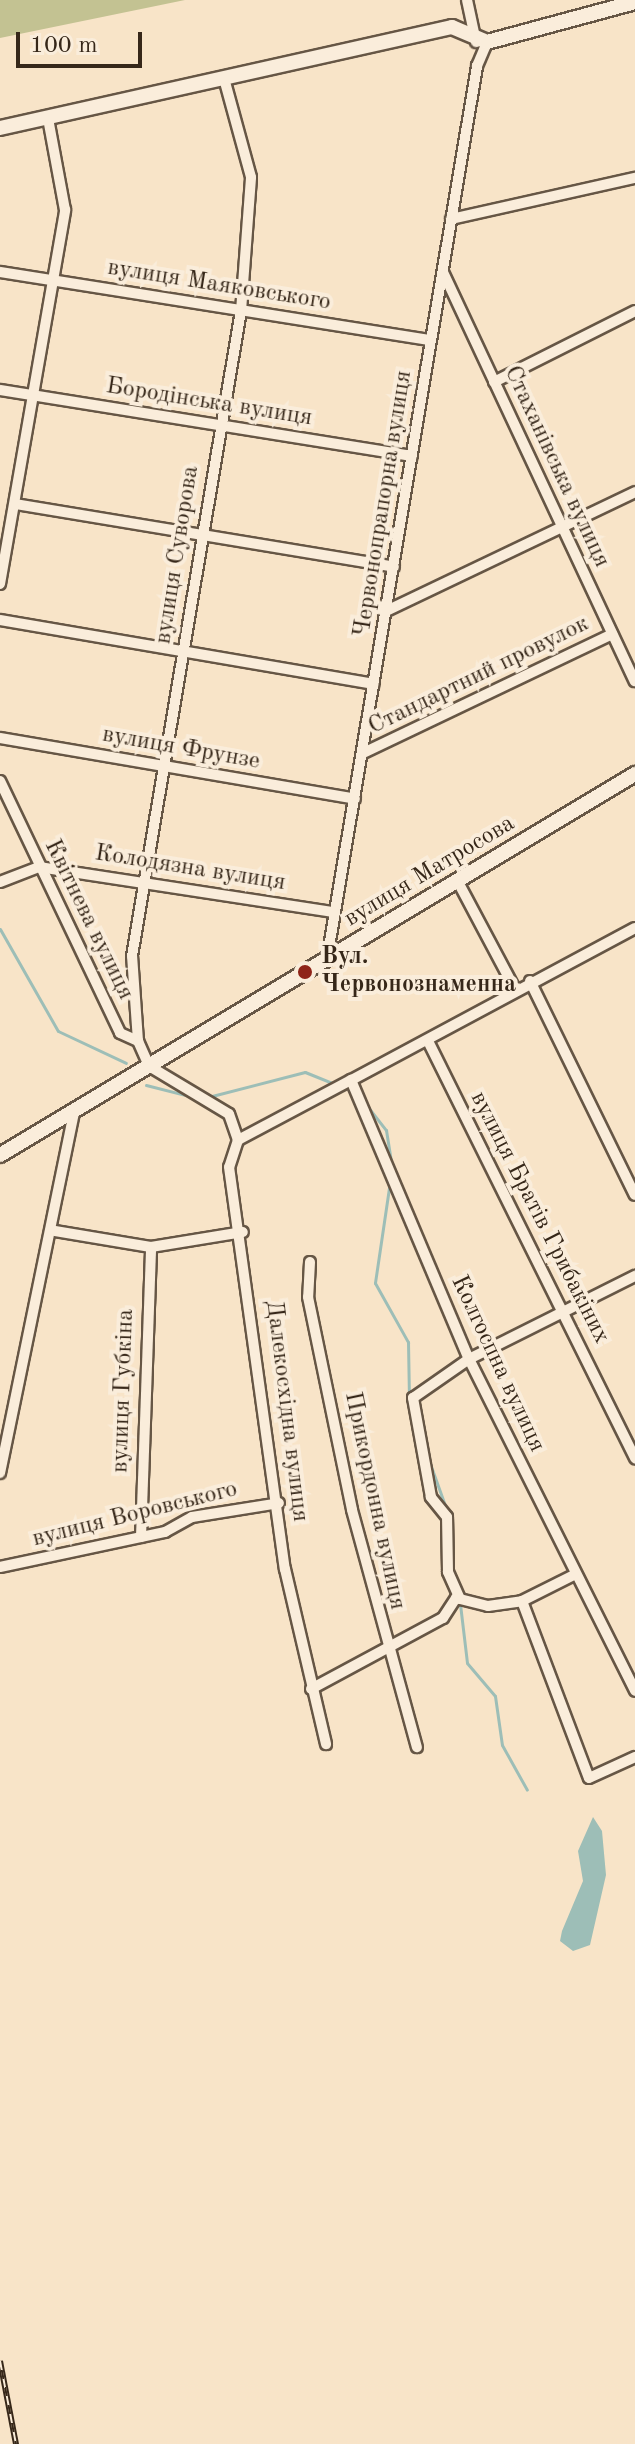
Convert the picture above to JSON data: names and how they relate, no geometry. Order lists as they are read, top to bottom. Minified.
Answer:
{"streets":{"street":["вулиця Маяковського","Бородінська вулиця","Стаханівська вулиця","Червонопрапорна вулиця","вулиця Суворова","Стандартний провулок","вулиця Фрунзе","Колодязна вулиця","вулиця Матросова","Квітнева вулиця","вулиця Братів Грибакіних","Колгоспна вулиця","вулиця Губкіна","Далекосхідна вулиця","Прикордонна вулиця","вулиця Воровського"]},"crossings":[["вулиця Маяковського","Червонопрапорна вулиця"],["вулиця Маяковського","вулиця Суворова"],["Бородінська вулиця","Червонопрапорна вулиця"],["Бородінська вулиця","вулиця Суворова"],["Стаханівська вулиця","Червонопрапорна вулиця"],["Стаханівська вулиця","Стандартний провулок"],["Червонопрапорна вулиця","Стандартний провулок"],["Червонопрапорна вулиця","вулиця Фрунзе"],["Червонопрапорна вулиця","Колодязна вулиця"],["Червонопрапорна вулиця","вулиця Матросова"],["вулиця Суворова","вулиця Фрунзе"],["вулиця Суворова","Колодязна вулиця"],["вулиця Суворова","Квітнева вулиця"],["Колодязна вулиця","Квітнева вулиця"],["вулиця Матросова","Квітнева вулиця"],["вулиця Губкіна","вулиця Воровського"],["Далекосхідна вулиця","вулиця Воровського"]],"places":["Вул. Червонознаменна"],"scale_bar":"100 m"}
